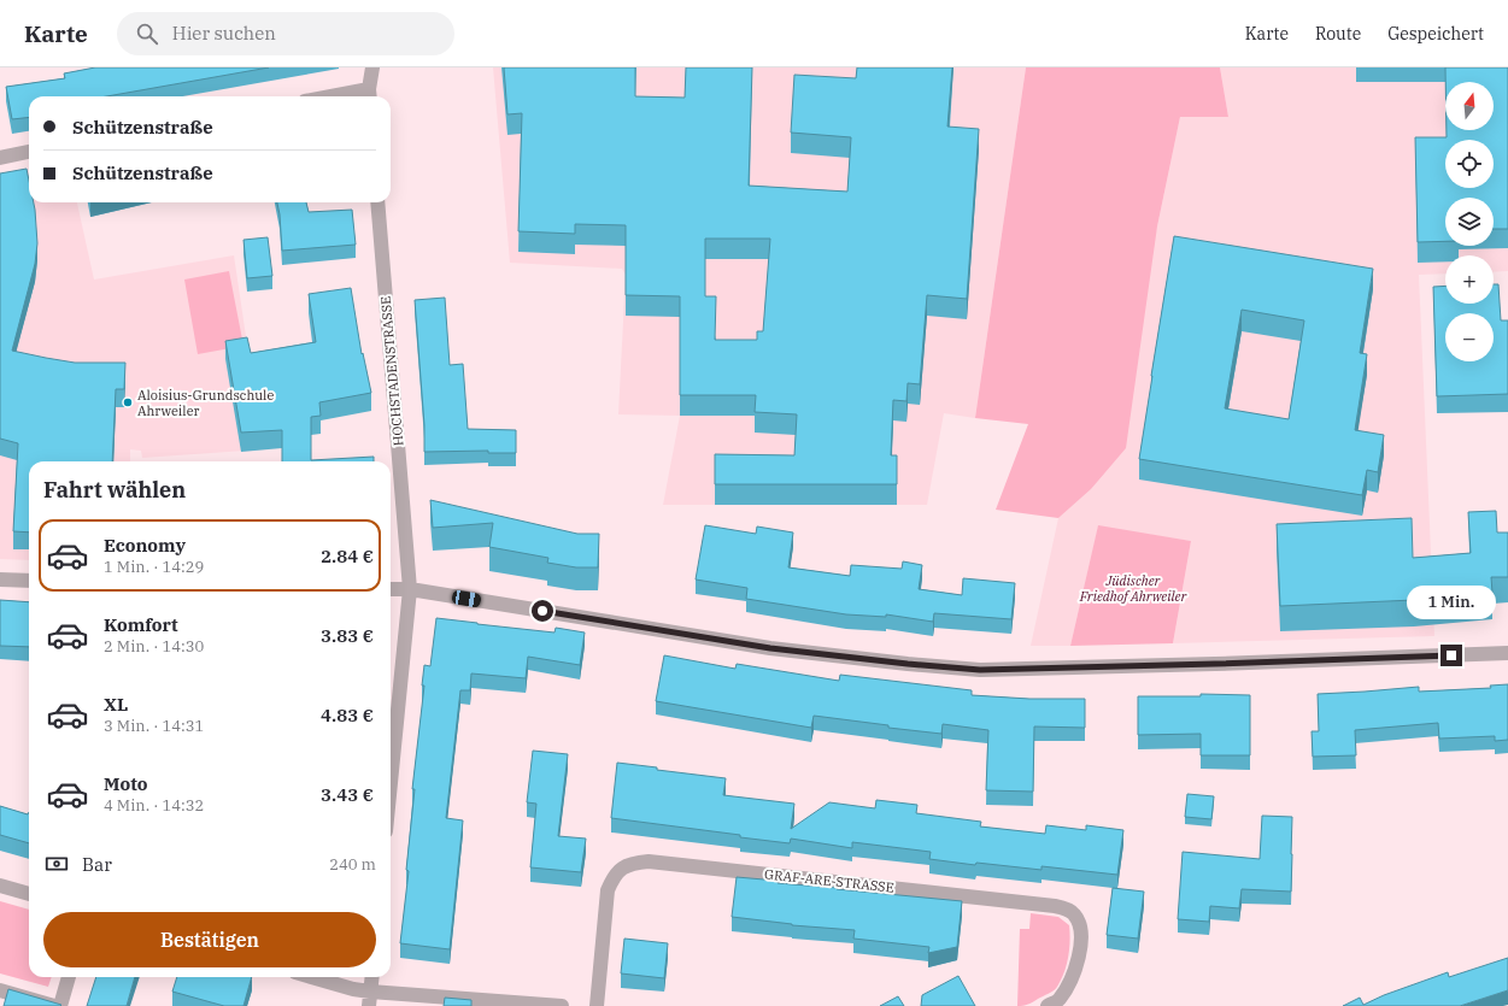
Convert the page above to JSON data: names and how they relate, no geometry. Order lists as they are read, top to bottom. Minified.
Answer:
{"streets":{"street":["HOCHSTADENSTRASSE","GRAF-ARE-STRASSE"]},"parks":["Jüdischer Friedhof Ahrweiler"],"places":["Aloisius-Grundschule Ahrweiler"],"north":"top","page":{"header":"Karte","search":"Hier suchen","nav":["Karte","Route","Gespeichert"],"map_buttons":["+","−"],"banner":["Schützenstraße","Schützenstraße"],"heading":"Fahrt wählen","list":[{"name":"Economy","note":"1 Min. · 14:29","value":"2.84 €"},{"name":"Komfort","note":"2 Min. · 14:30","value":"3.83 €"},{"name":"XL","note":"3 Min. · 14:31","value":"4.83 €"},{"name":"Moto","note":"4 Min. · 14:32","value":"3.43 €"}],"bubble":"1 Min.","pay":["Bar","240 m"],"buttons":"Bestätigen"}}
